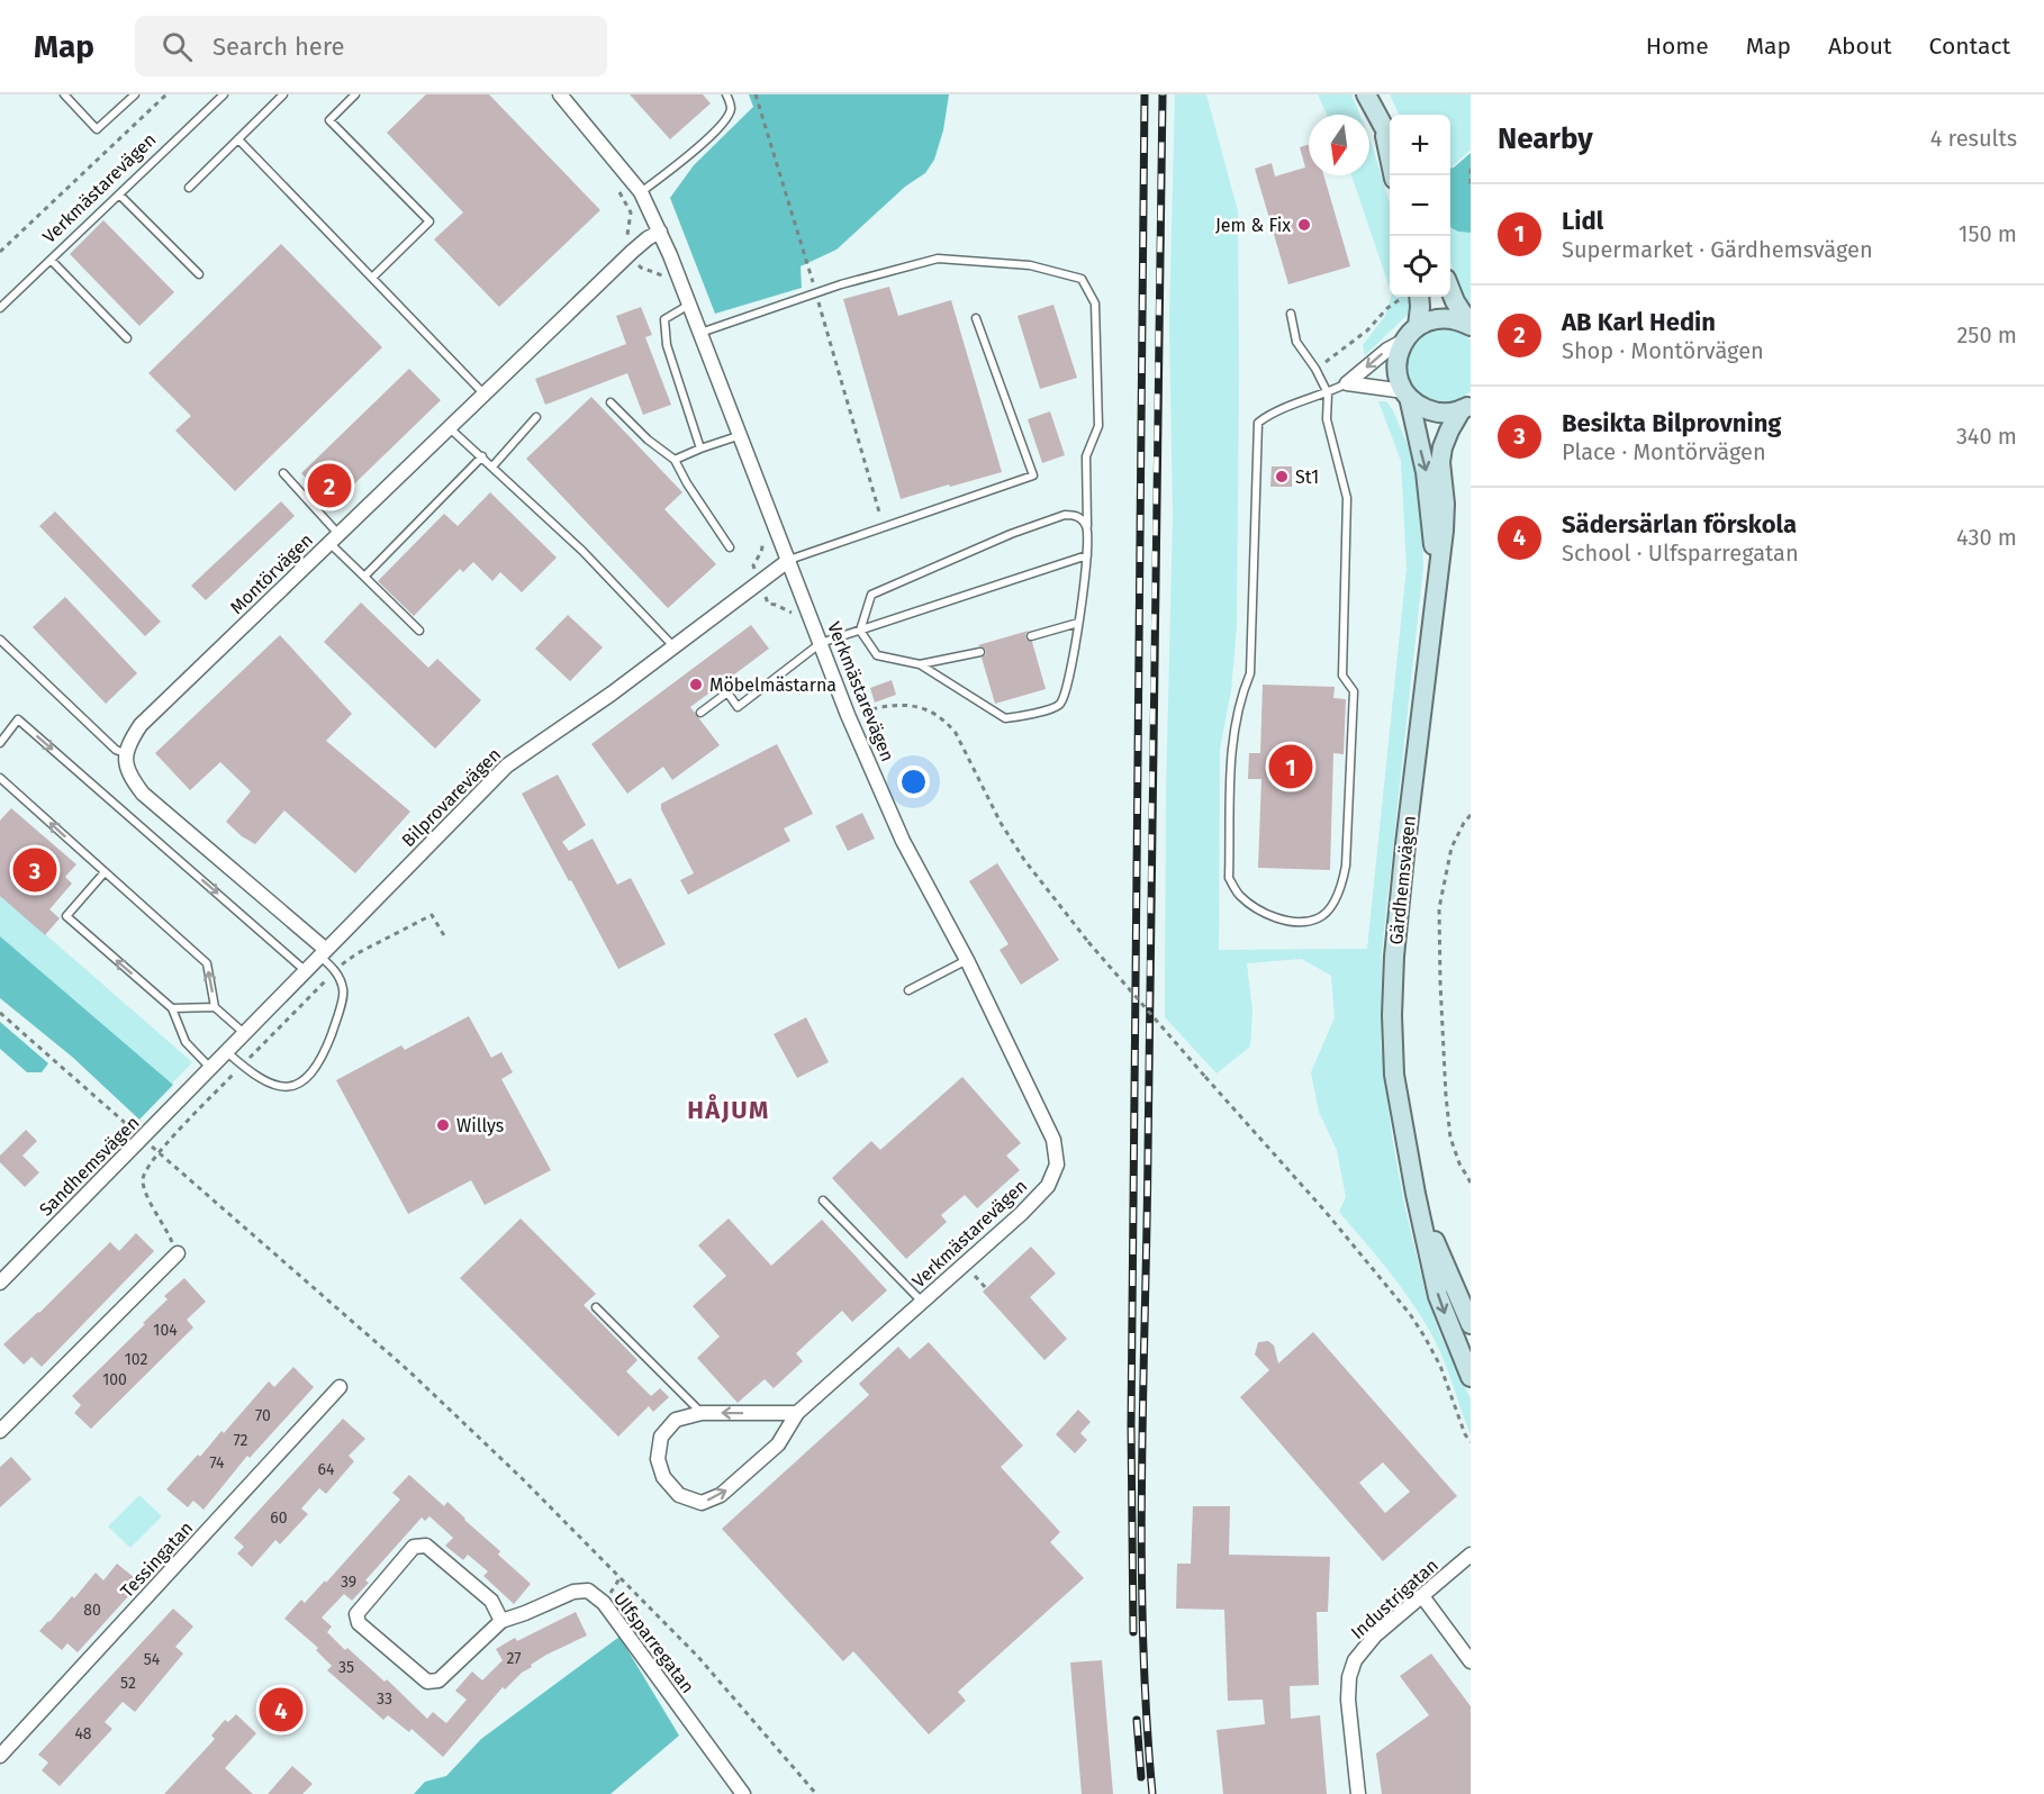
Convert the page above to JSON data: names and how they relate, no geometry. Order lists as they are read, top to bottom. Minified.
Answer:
{"streets":{"main road":["Gärdhemsvägen"],"street":["Verkmästarevägen","Montörvägen","Bilprovarevägen","Sandhemsvägen","Tessingatan","Industrigatan","Ulfsparregatan"]},"crossings":[["Verkmästarevägen","Montörvägen"],["Verkmästarevägen","Bilprovarevägen"],["Bilprovarevägen","Sandhemsvägen"]],"districts":["HÅJUM"],"places":["Jem & Fix","St1","Möbelmästarna","Willys"],"house_numbers":["104","102","100","70","72","74","64","60","39","80","27","54","35","52","33","48"],"north":"bottom","page":{"header":"Map","search":"Search here","nav":["Home","Map","About","Contact"],"heading":["Nearby","4 results"],"map_buttons":["+","−"],"list":[{"mark":"1","name":"Lidl","note":"Supermarket · Gärdhemsvägen","value":"150 m"},{"mark":"2","name":"AB Karl Hedin","note":"Shop · Montörvägen","value":"250 m"},{"mark":"3","name":"Besikta Bilprovning","note":"Place · Montörvägen","value":"340 m"},{"mark":"4","name":"Sädersärlan förskola","note":"School · Ulfsparregatan","value":"430 m"}],"pins":["2","1","3","4"]}}
